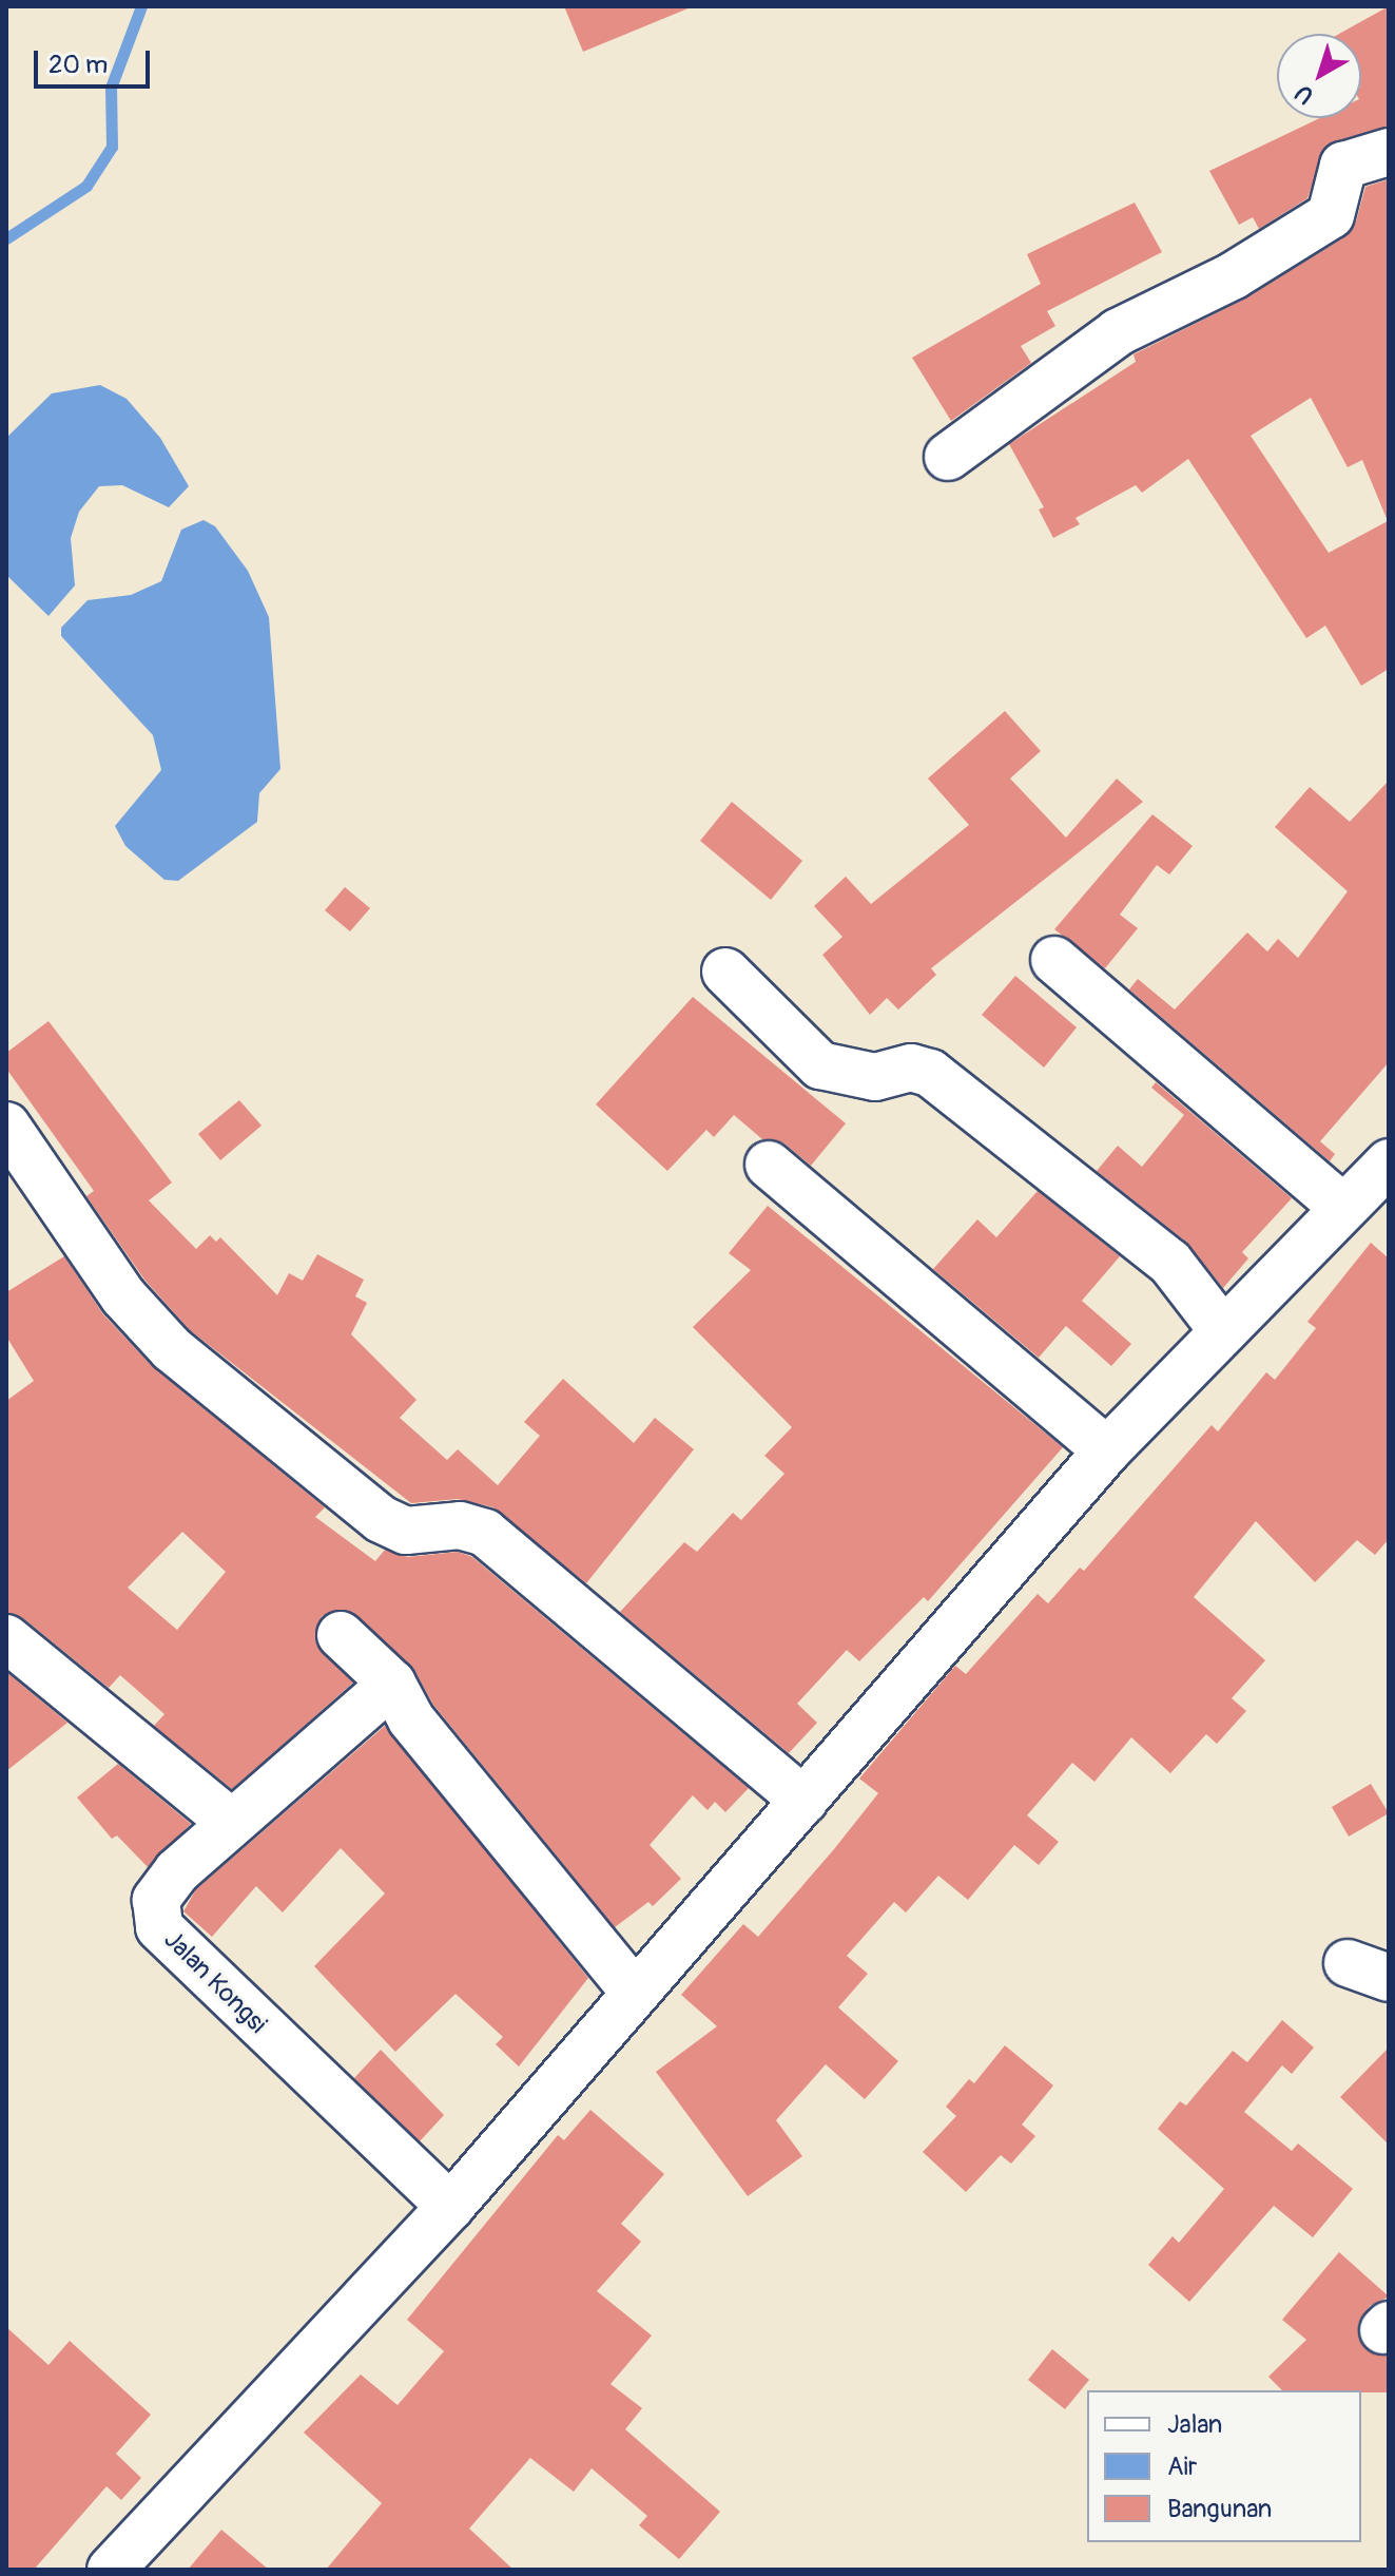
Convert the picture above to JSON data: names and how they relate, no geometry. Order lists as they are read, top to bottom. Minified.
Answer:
{"streets":{"street":["Jalan Kongsi"]},"legend":["Jalan","Air","Bangunan"],"scale_bar":"20 m","north":"bottom left"}
